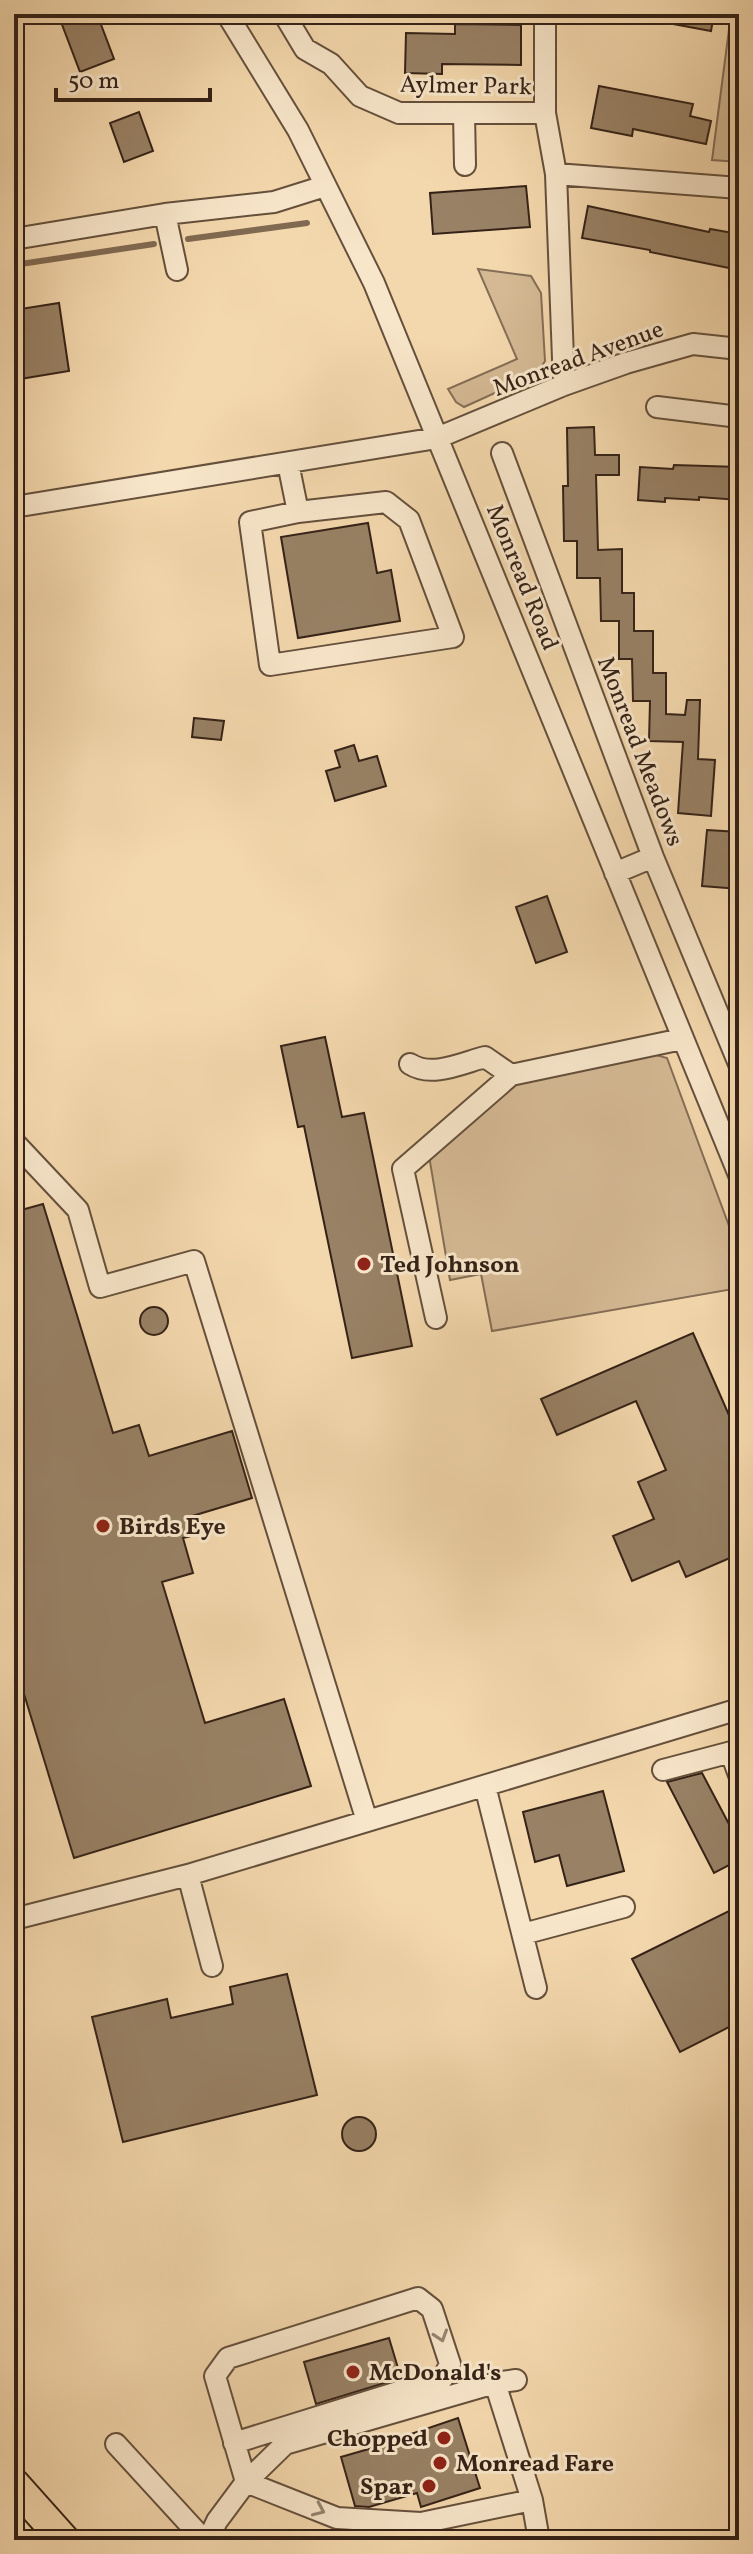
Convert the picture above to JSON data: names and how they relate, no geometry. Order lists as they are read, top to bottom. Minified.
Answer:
{"streets":{"street":["Aylmer Park","Monread Avenue","Monread Road","Monread Meadows"]},"crossings":[["Aylmer Park","Monread Avenue"],["Monread Avenue","Monread Road"]],"places":["Ted Johnson","Birds Eye","McDonald's","Chopped","Monread Fare","Spar"],"scale_bar":"50 m"}
